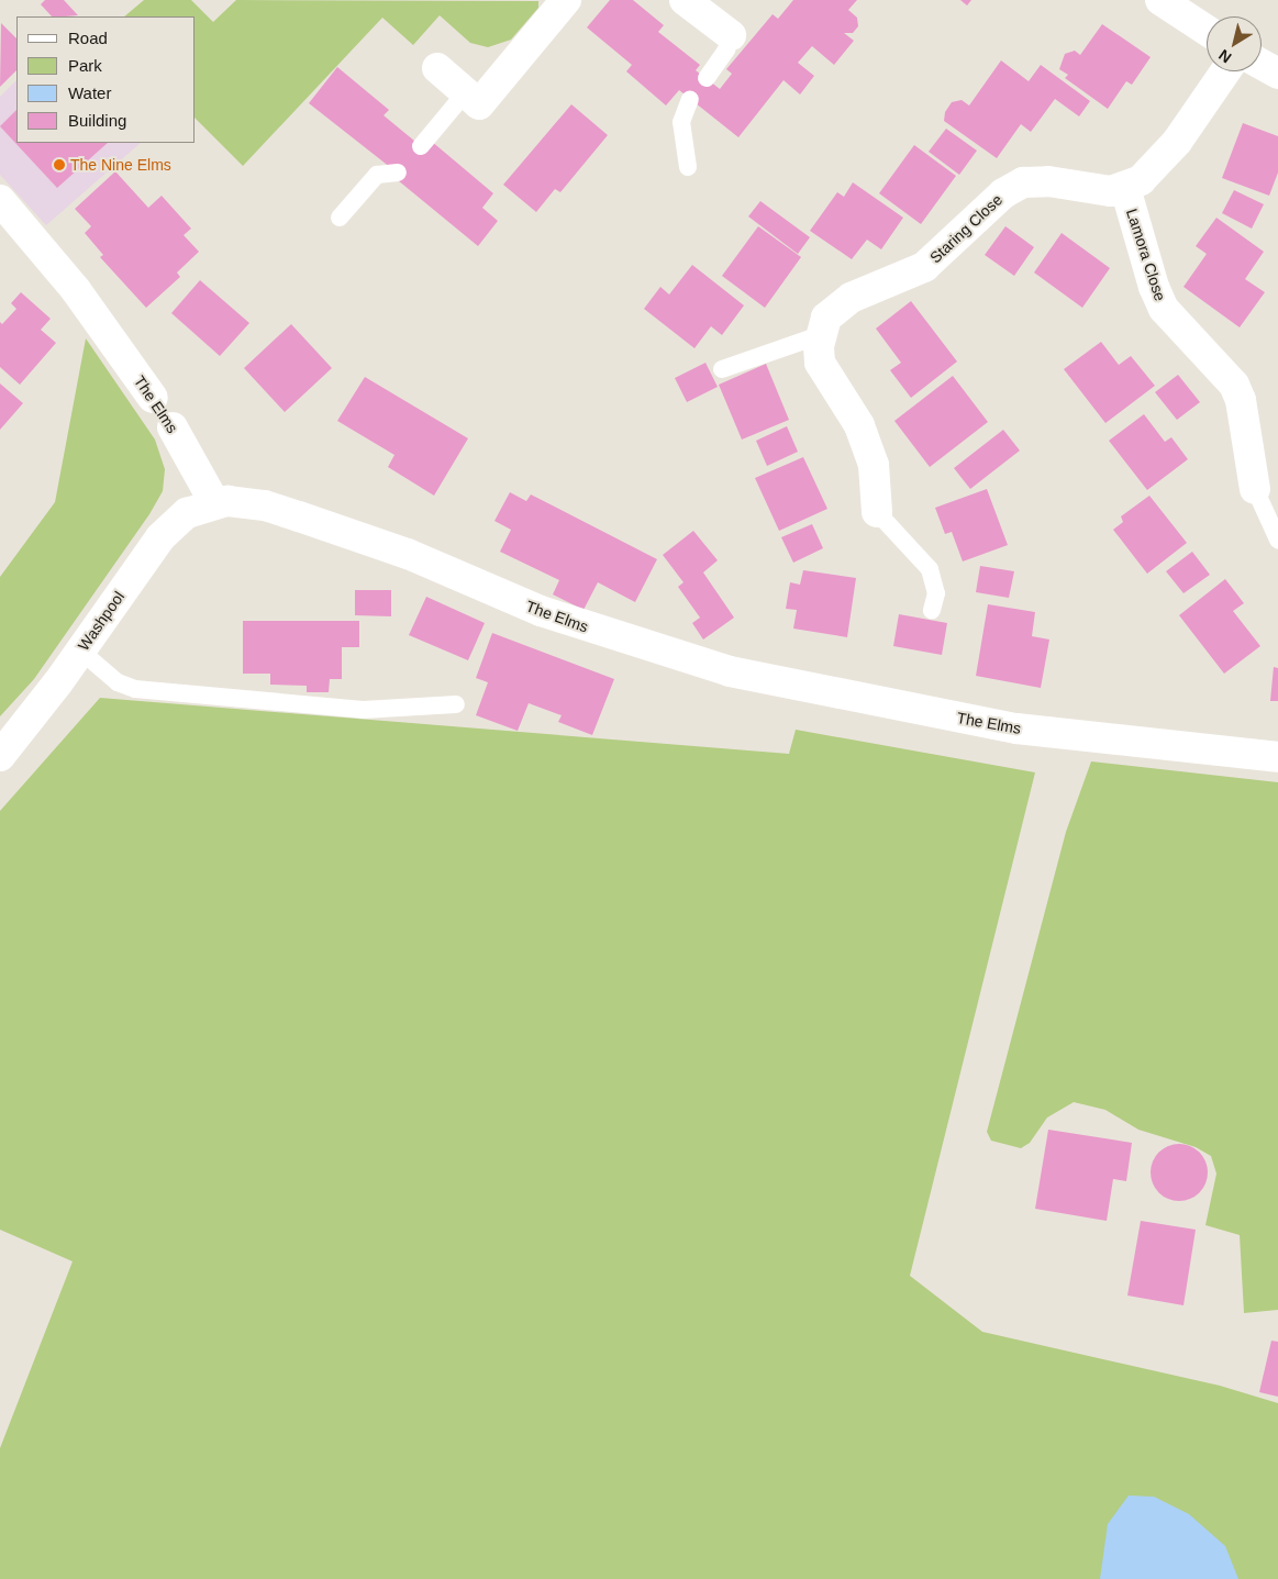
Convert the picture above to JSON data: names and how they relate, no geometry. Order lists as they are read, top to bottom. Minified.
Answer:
{"streets":{"street":["Staring Close","Lamora Close","The Elms","Washpool"]},"crossings":[["Staring Close","Lamora Close"],["The Elms","Washpool"]],"places":["The Nine Elms"],"legend":["Road","Park","Water","Building"],"north":"bottom left"}
